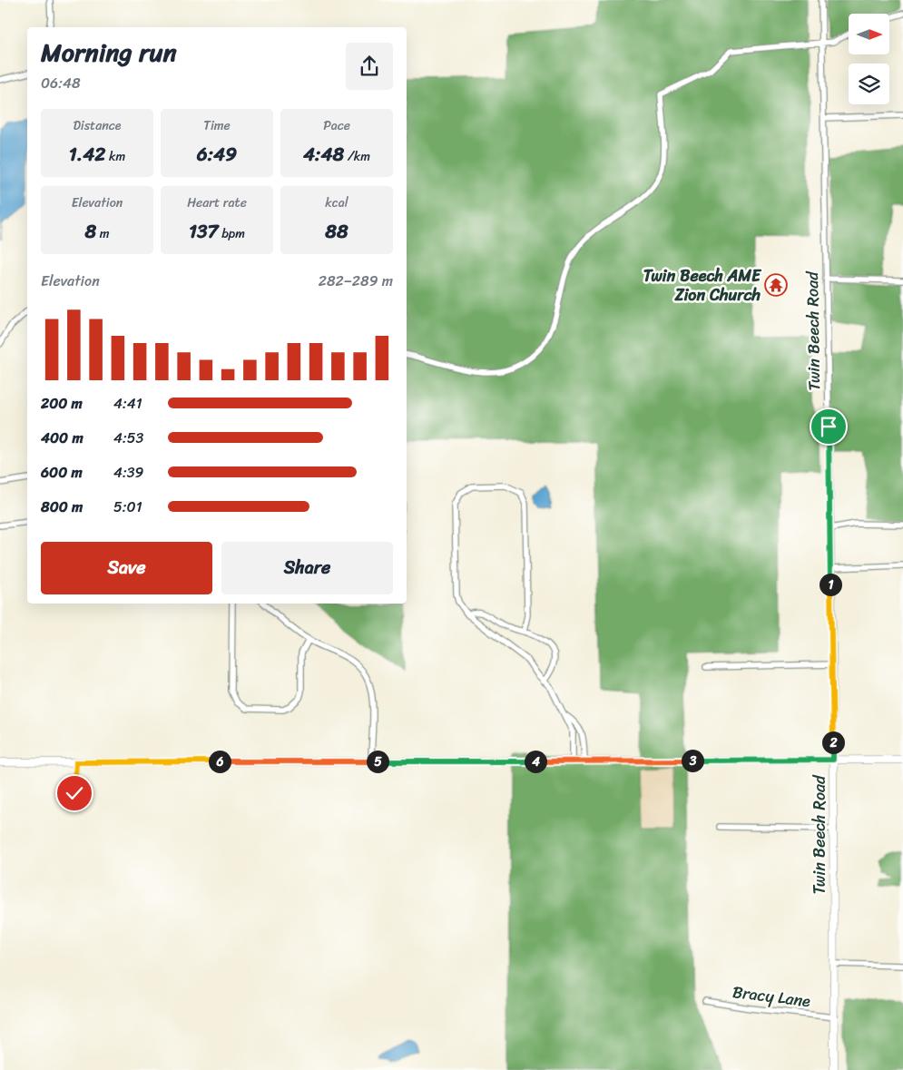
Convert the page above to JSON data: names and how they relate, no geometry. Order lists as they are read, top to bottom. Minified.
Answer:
{"streets":{"street":["Twin Beech Road","Bracy Lane"]},"crossings":[["Twin Beech Road","Bracy Lane"]],"places":{"temple":["Twin Beech AME Zion Church"]},"north":"right","page":{"heading":["Morning run","06:48"],"stats":[["Distance","1.42 km"],["Time","6:49"],["Pace","4:48 /km"],["Elevation","8 m"],["Heart rate","137 bpm"],["kcal","88"]],"chart":["Elevation","282–289 m"],"list":[{"name":"200 m","note":"4:41"},{"name":"400 m","note":"4:53"},{"name":"600 m","note":"4:39"},{"name":"800 m","note":"5:01"}],"buttons":["Save","Share"],"pins":["1","2","3","4","5","6"]}}
